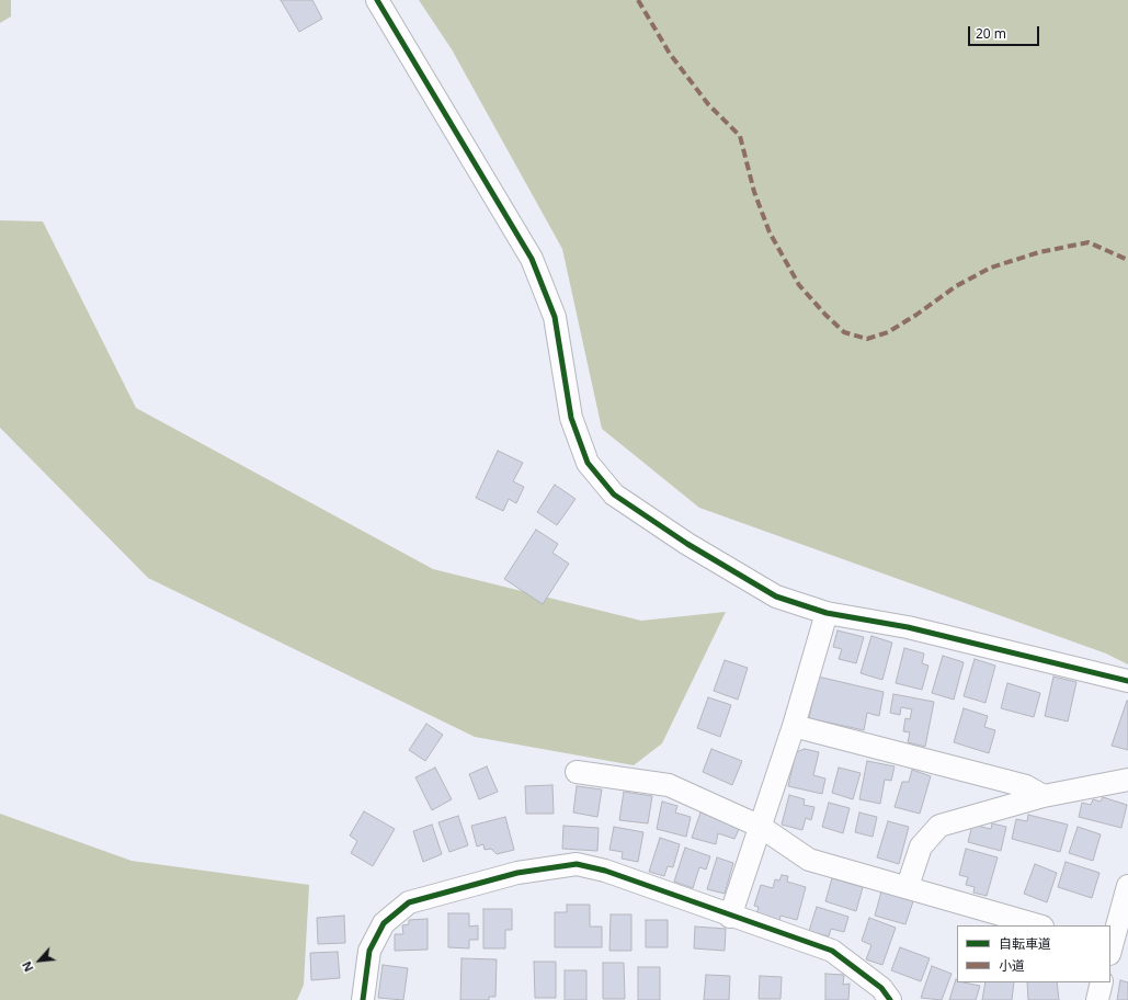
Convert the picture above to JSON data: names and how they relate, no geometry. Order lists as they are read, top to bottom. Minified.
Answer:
{"legend":["自転車道","小道"],"scale_bar":"20 m","north":"bottom left"}
